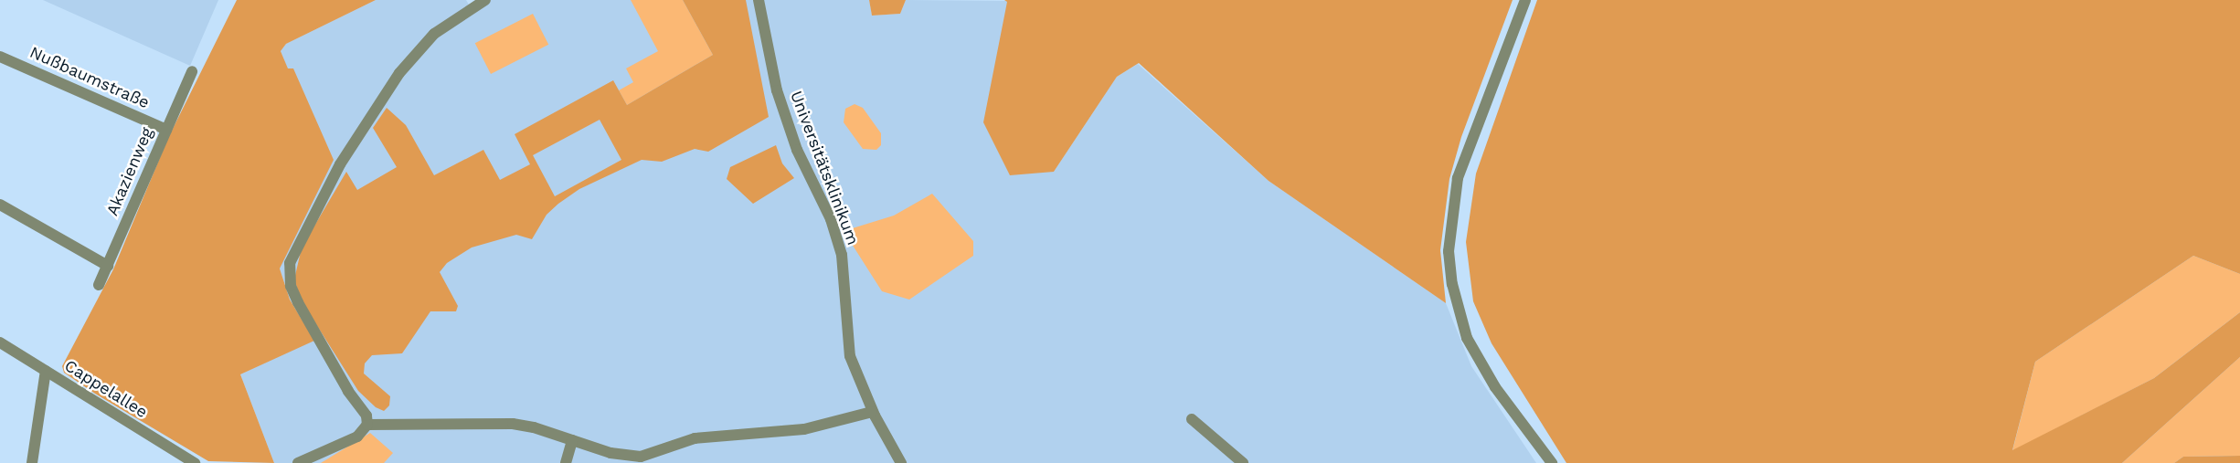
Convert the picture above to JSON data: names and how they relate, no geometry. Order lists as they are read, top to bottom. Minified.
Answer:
{"streets":{"street":["Nußbaumstraße","Universitätsklinikum","Akazienweg","Cappelallee"]},"crossings":[["Nußbaumstraße","Akazienweg"]]}
